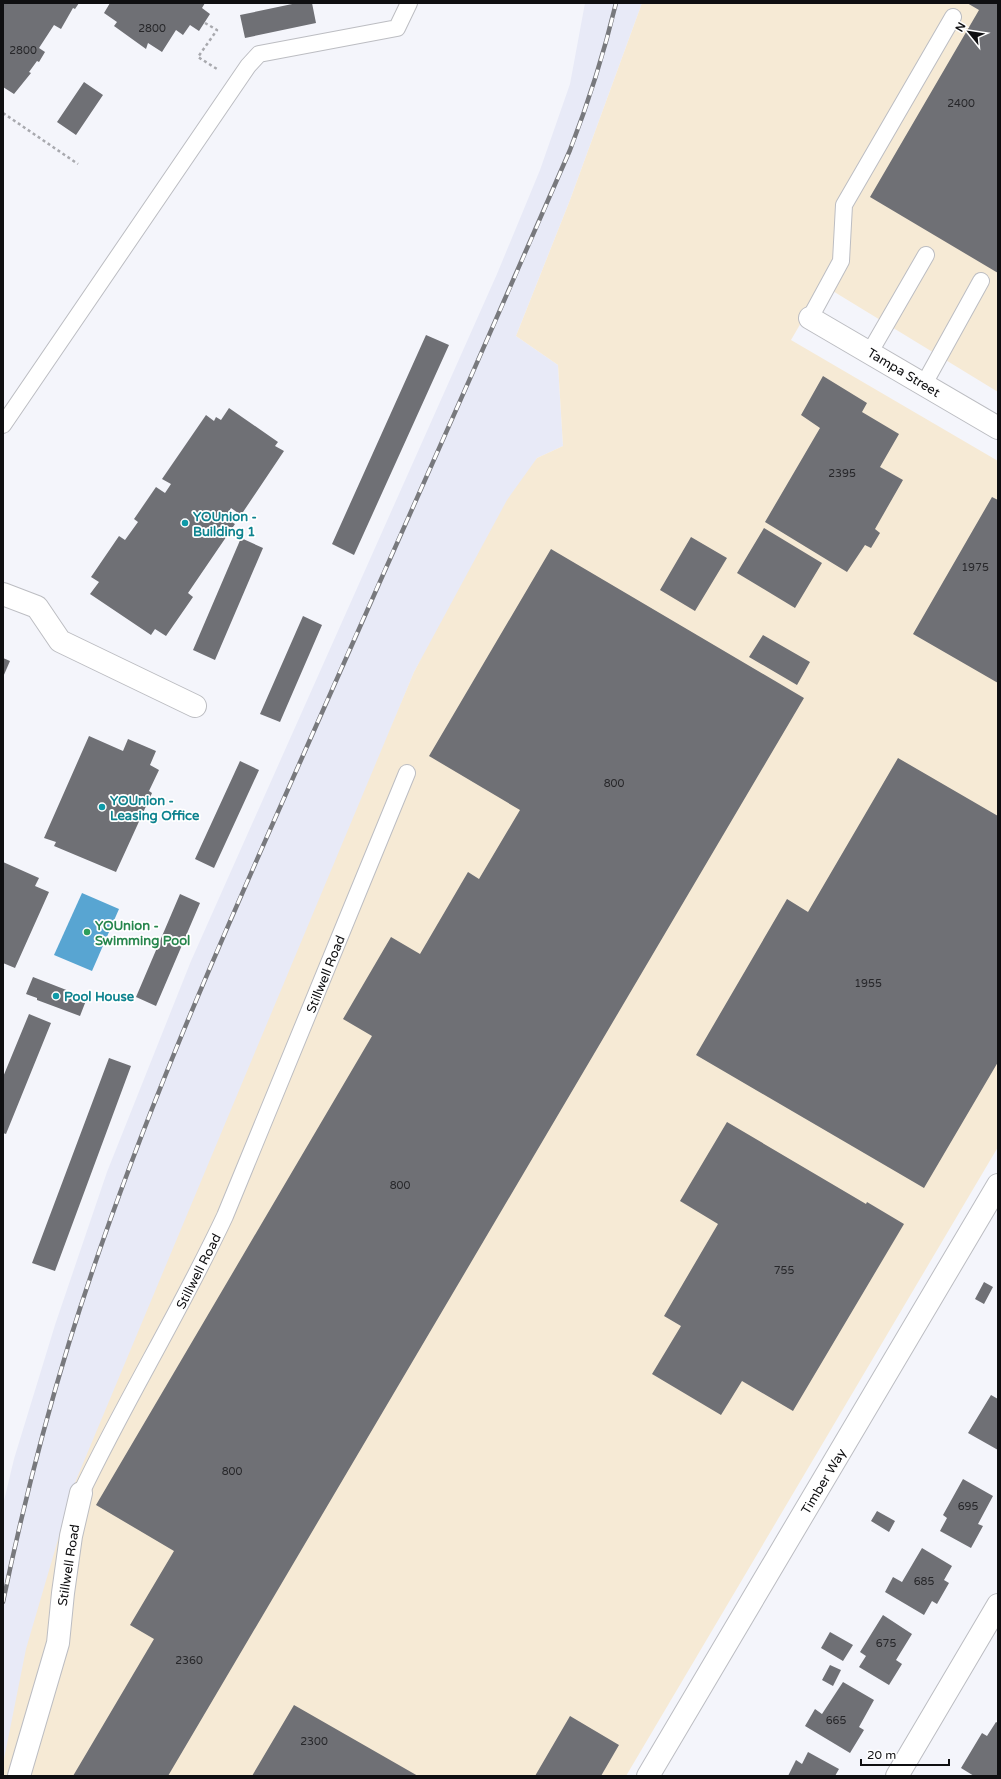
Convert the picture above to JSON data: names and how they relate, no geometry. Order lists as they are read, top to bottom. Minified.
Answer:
{"streets":{"street":["Tampa Street","Stillwell Road","Timber Way"]},"places":["YOUnion - Building 1","YOUnion - Leasing Office","YOUnion - Swimming Pool","Pool House"],"house_numbers":["2800","2800","2400","2395","1975","800","1955","800","755","800","695","685","675","2360","665","2300"],"scale_bar":"20 m","north":"top left"}
